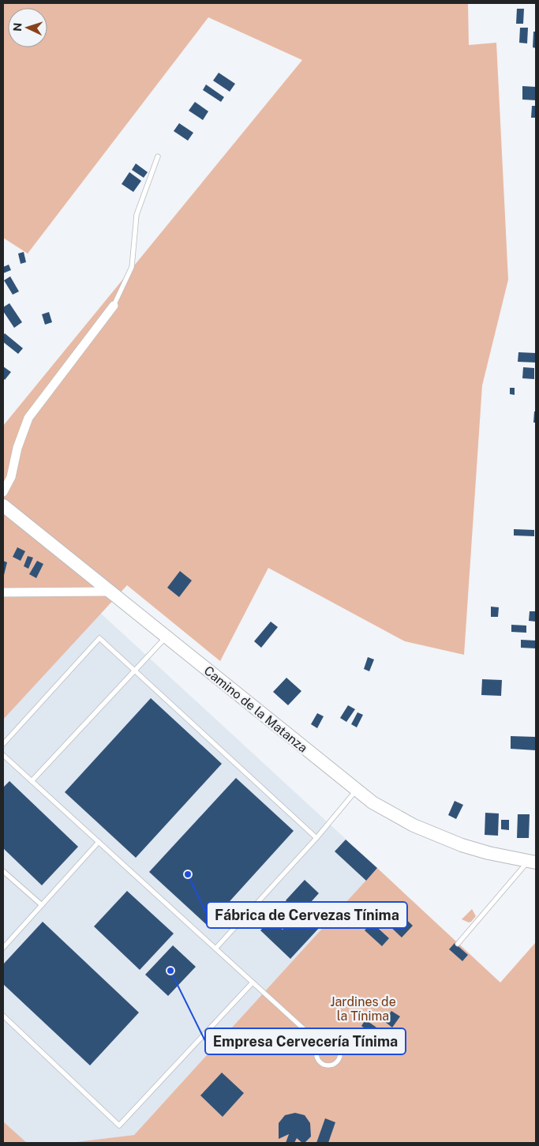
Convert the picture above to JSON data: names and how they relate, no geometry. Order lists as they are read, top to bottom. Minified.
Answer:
{"streets":{"street":["Camino de la Matanza"]},"parks":["Jardines de la Tínima"],"places":["Fábrica de Cervezas Tínima","Empresa Cervecería Tínima"],"north":"left"}
